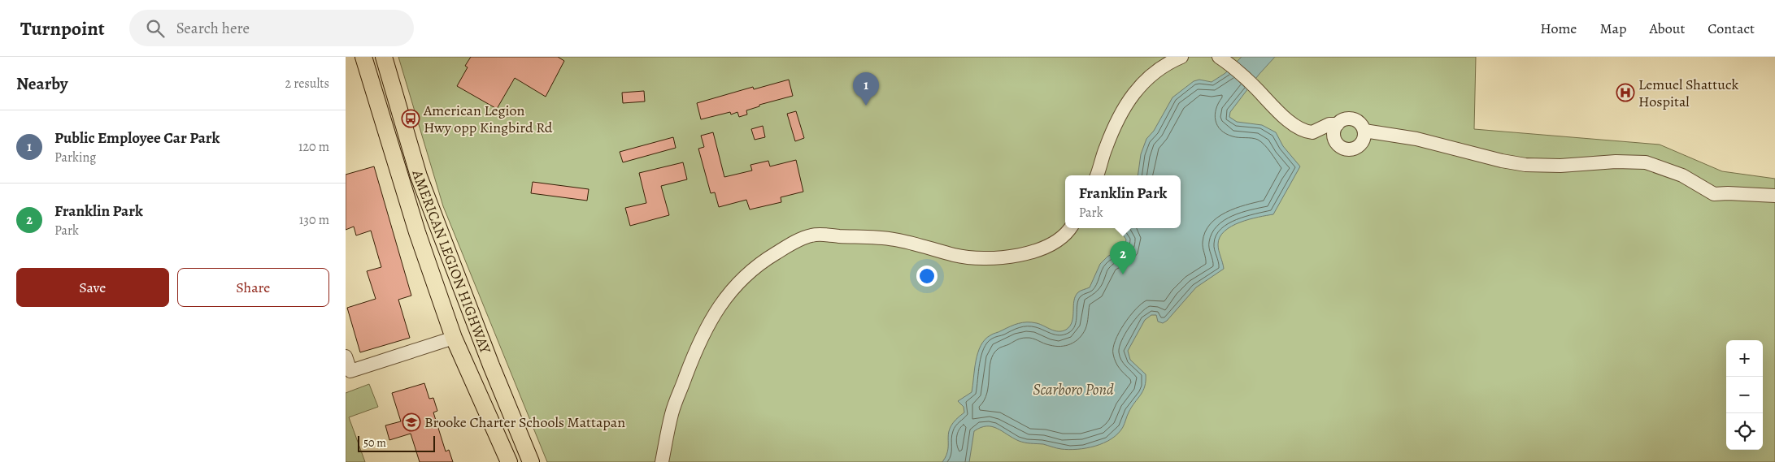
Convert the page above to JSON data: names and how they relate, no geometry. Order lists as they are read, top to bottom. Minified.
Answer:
{"streets":{"main road":["AMERICAN LEGION HIGHWAY"]},"water":["Scarboro Pond"],"places":{"hospital":["Lemuel Shattuck Hospital"],"bus stop":["American Legion Hwy opp Kingbird Rd"],"school or university":["Brooke Charter Schools Mattapan"]},"scale_bar":"50 m","page":{"header":"Turnpoint","search":"Search here","nav":["Home","Map","About","Contact"],"heading":["Nearby","2 results"],"pins":["1","2"],"list":[{"mark":"1","name":"Public Employee Car Park","note":"Parking","value":"120 m"},{"mark":"2","name":"Franklin Park","note":"Park","value":"130 m"}],"popup":["Franklin Park","Park"],"buttons":["Save","Share"],"map_buttons":["+","−"],"scale":"50 m"}}
